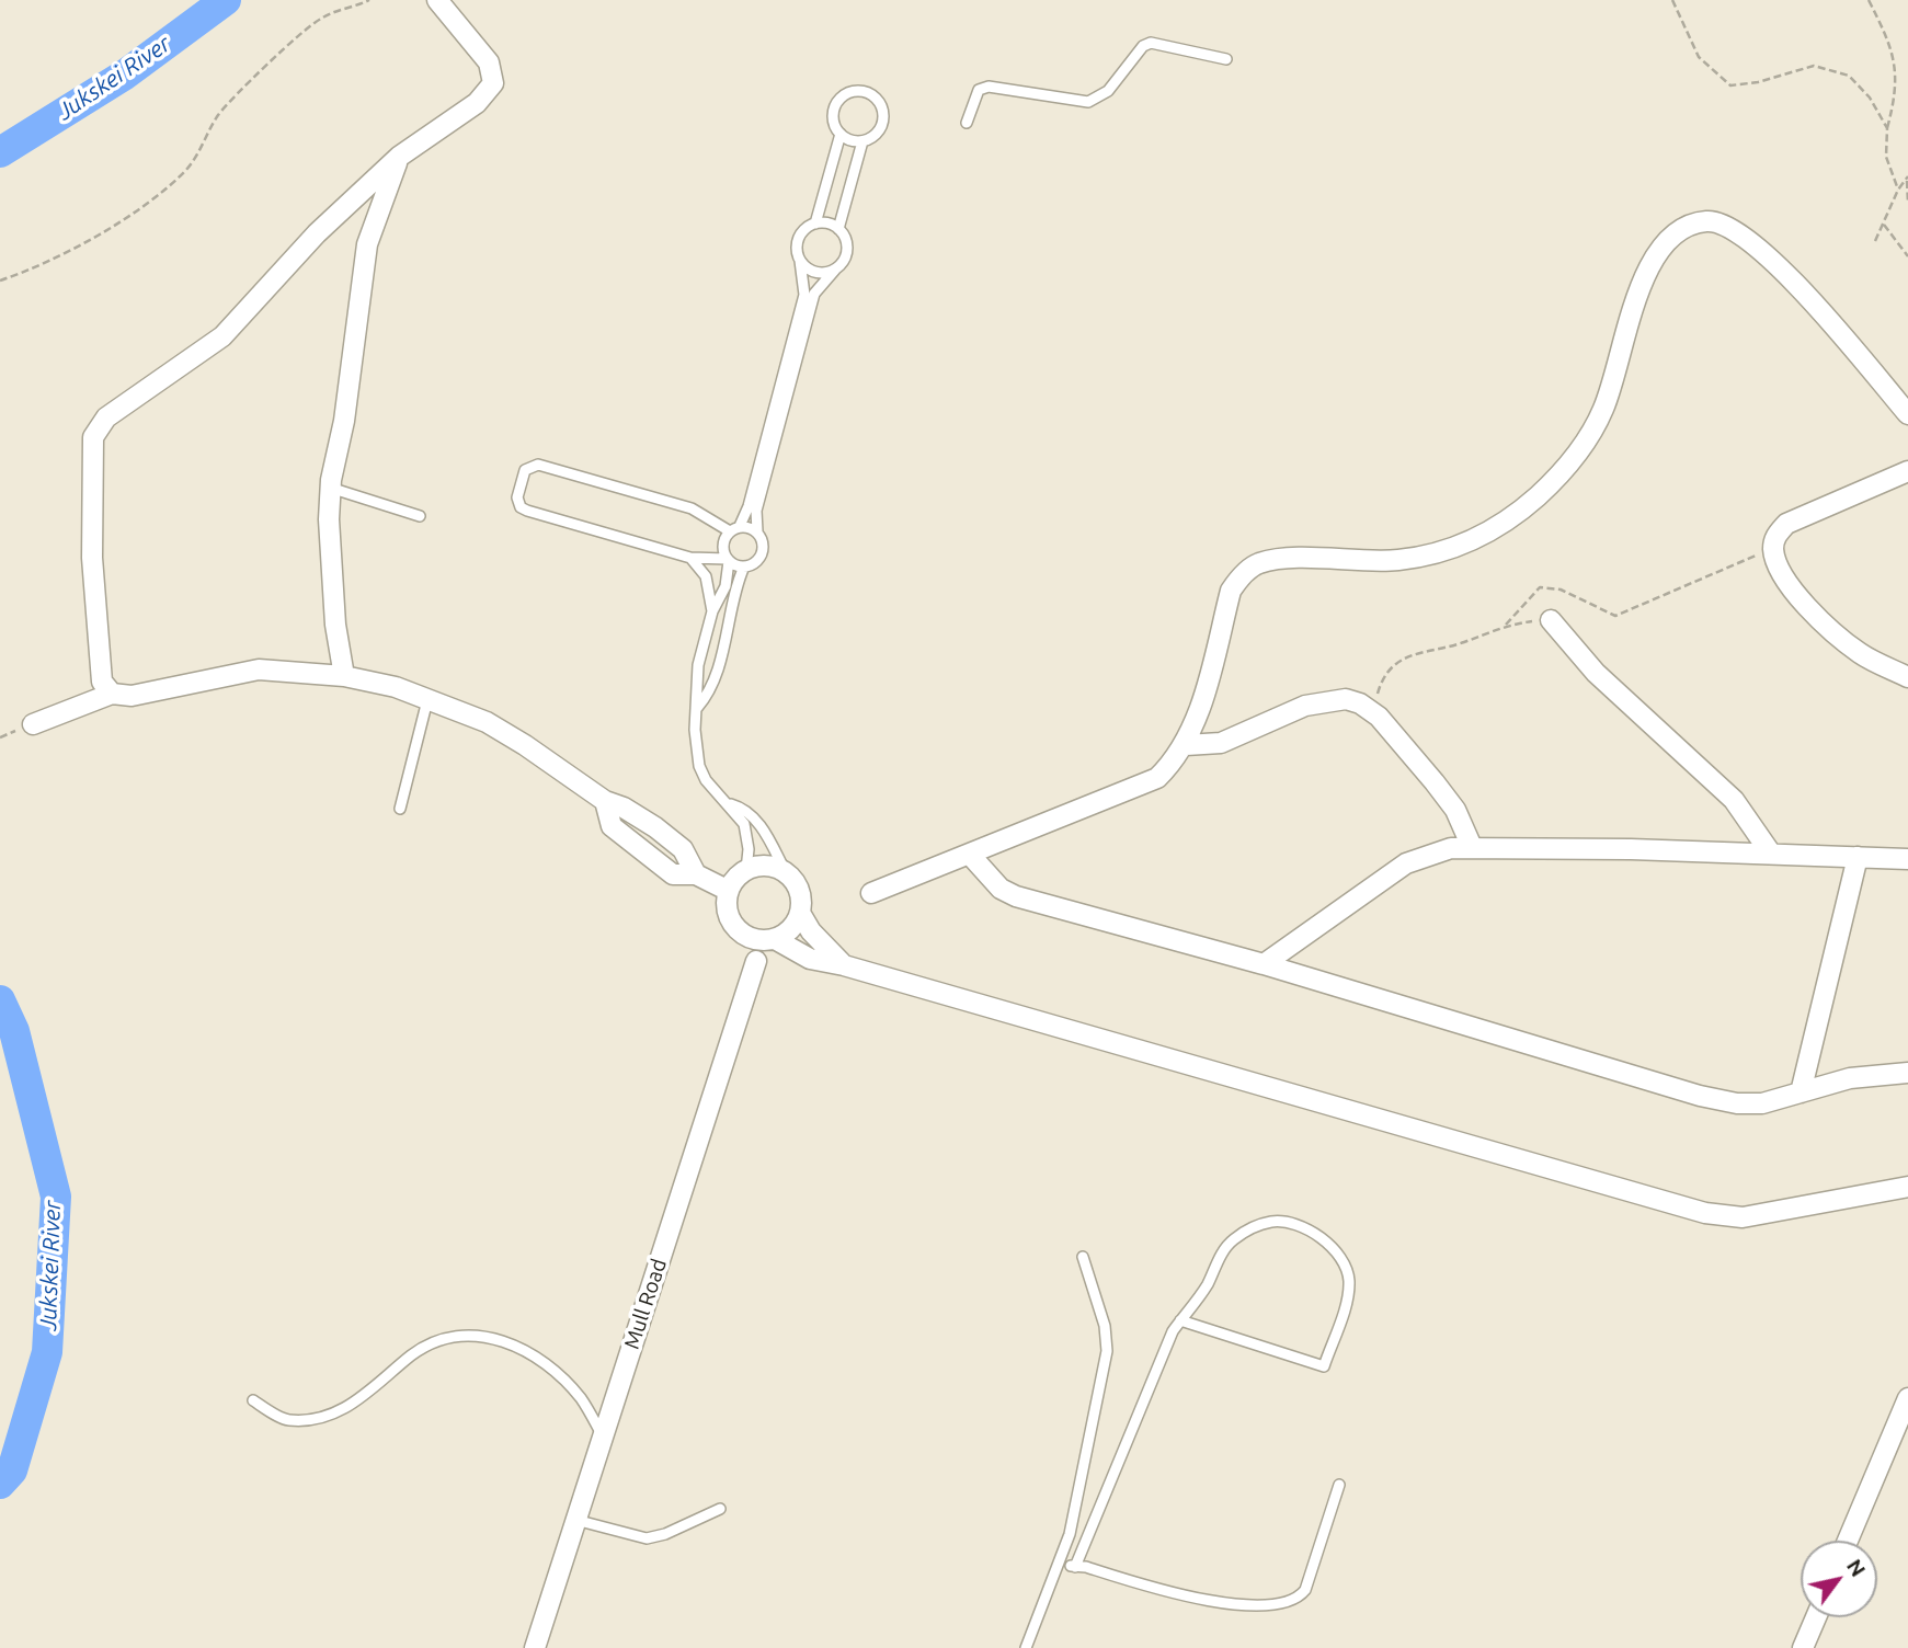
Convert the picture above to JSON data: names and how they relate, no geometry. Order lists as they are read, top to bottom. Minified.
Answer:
{"streets":{"street":["Mull Road"]},"water":["Jukskei River"],"north":"top right"}
